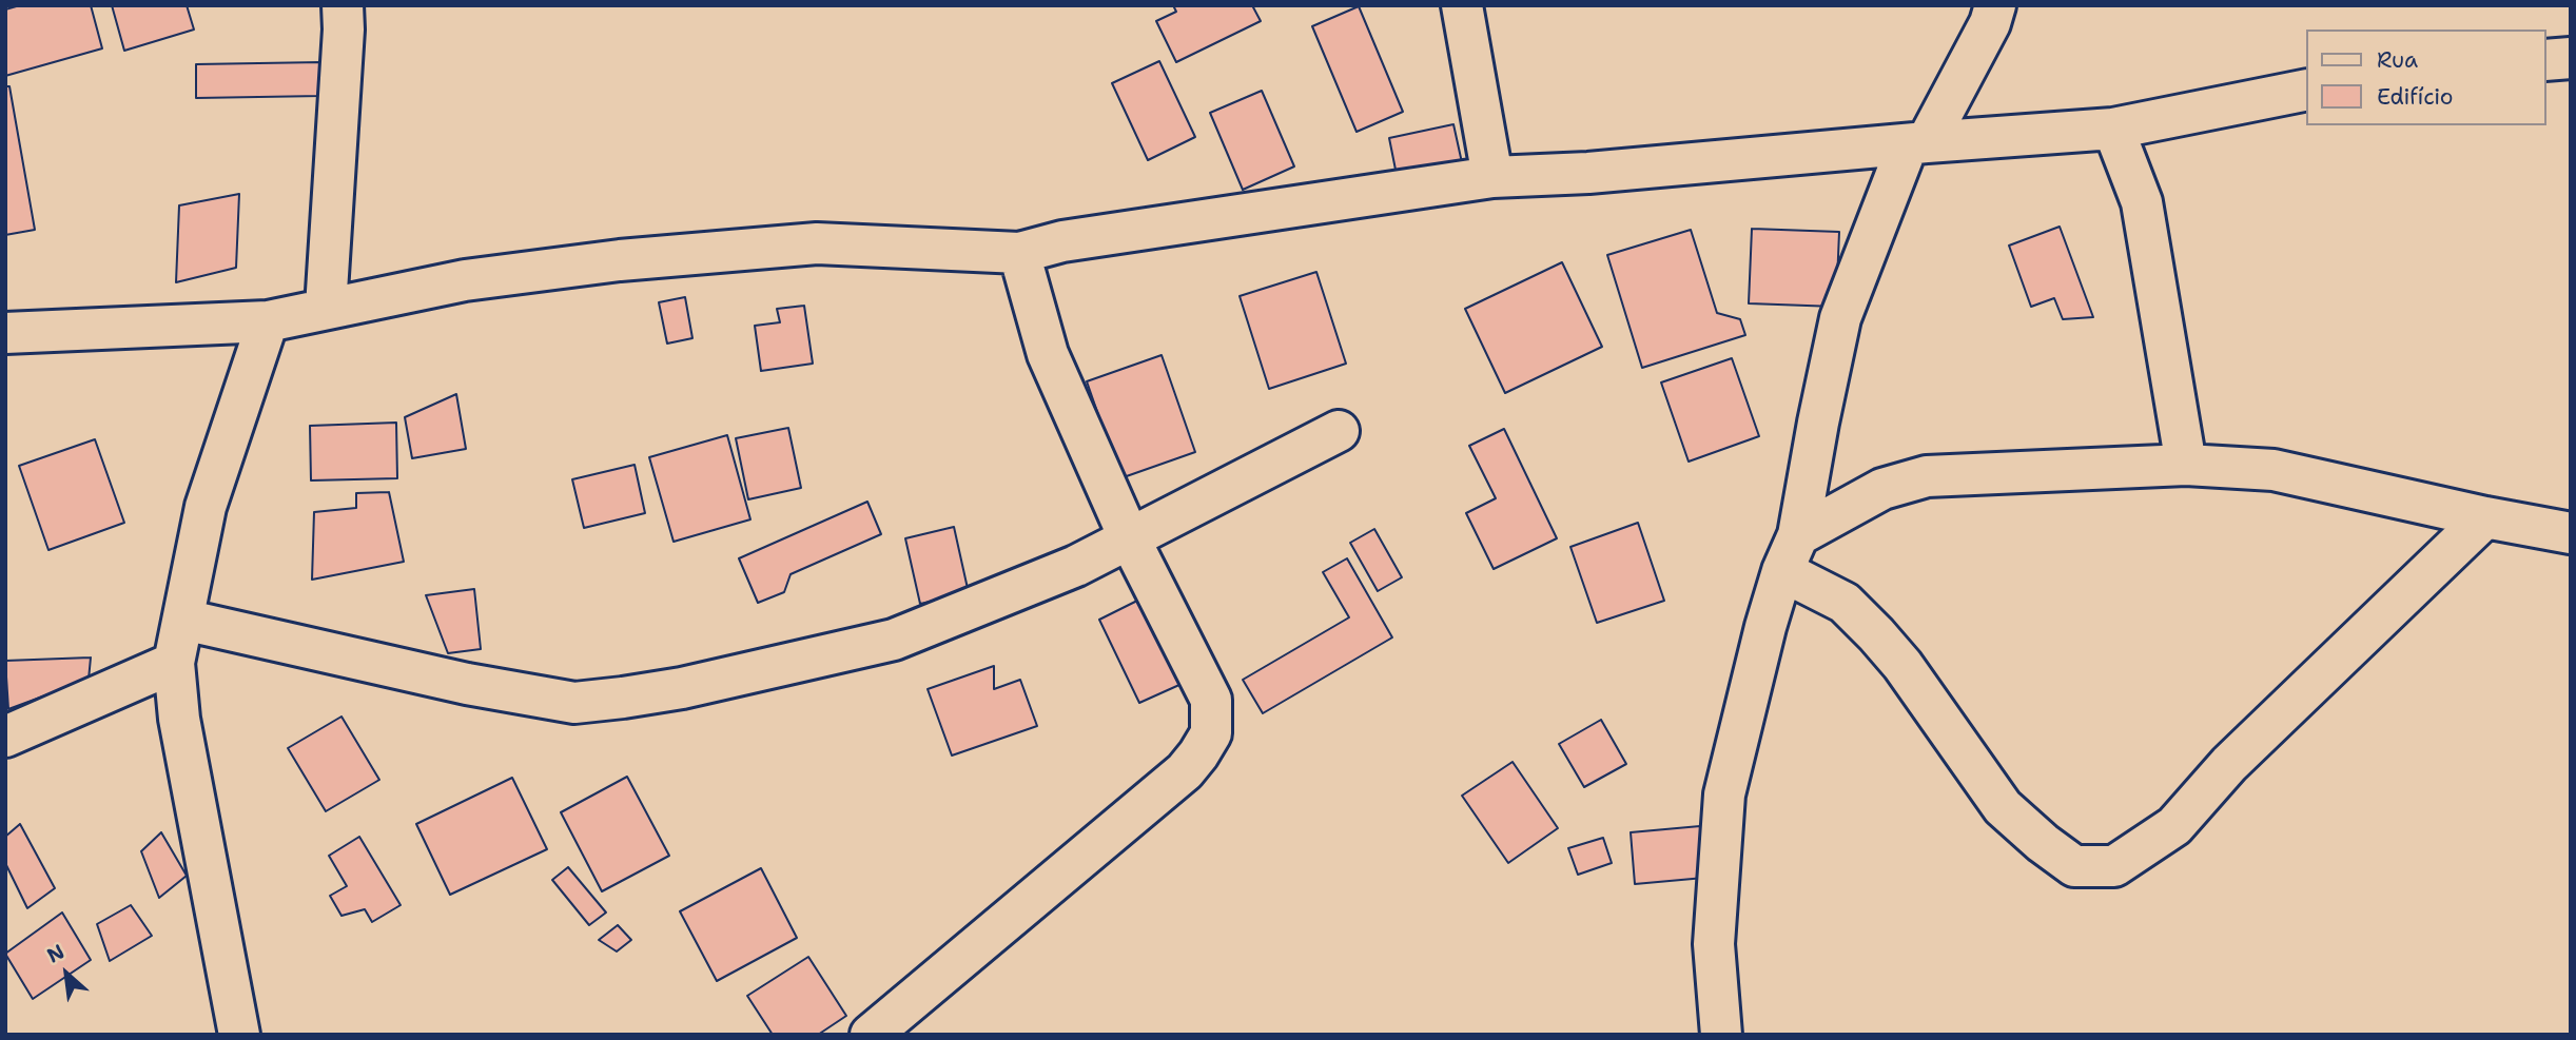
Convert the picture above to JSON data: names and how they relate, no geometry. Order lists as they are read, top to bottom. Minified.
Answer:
{"legend":["Rua","Edifício"],"north":"top left"}
